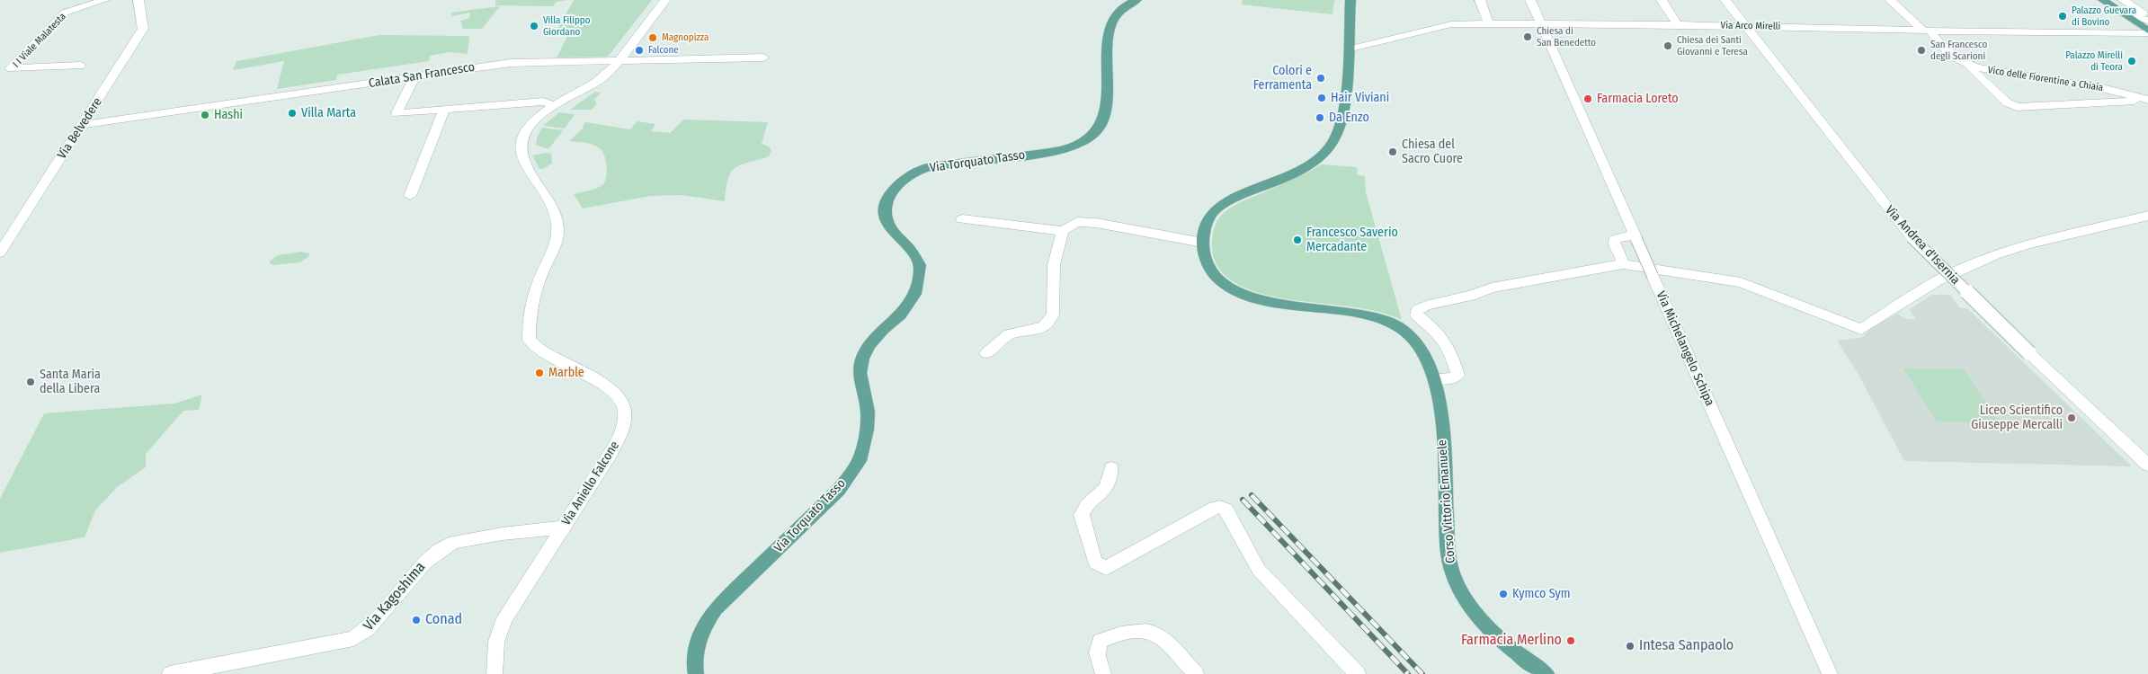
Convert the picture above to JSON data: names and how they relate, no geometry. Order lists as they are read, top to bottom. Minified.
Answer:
{"streets":{"main road":["Via Torquato Tasso","Corso Vittorio Emanuele"],"street":["Via Arco Mirelli","I I Viale Malatesta","Calata San Francesco","Vico delle Fiorentine a Chiaia","Via Belvedere","Via Andrea d'Isernia","Via Michelangelo Schipa","Via Aniello Falcone","Via Kagoshima"]},"crossings":[["Via Arco Mirelli","Vico delle Fiorentine a Chiaia"],["Via Arco Mirelli","Via Andrea d'Isernia"],["Via Arco Mirelli","Via Michelangelo Schipa"],["Calata San Francesco","Via Belvedere"],["Calata San Francesco","Via Aniello Falcone"],["Via Aniello Falcone","Via Kagoshima"]],"places":["Palazzo Guevara di Bovino","Villa Filippo Giordano","Chiesa di San Benedetto","Magnopizza","Chiesa dei Santi Giovanni e Teresa","Falcone","San Francesco degli Scarioni","Palazzo Mirelli di Teora","Colori e Ferramenta","Hair Viviani","Farmacia Loreto","Villa Marta","Hashi","Da Enzo","Chiesa del Sacro Cuore","Francesco Saverio Mercadante","Marble","Santa Maria della Libera","Liceo Scientifico Giuseppe Mercalli","Kymco Sym","Conad","Farmacia Merlino","Intesa Sanpaolo"]}
